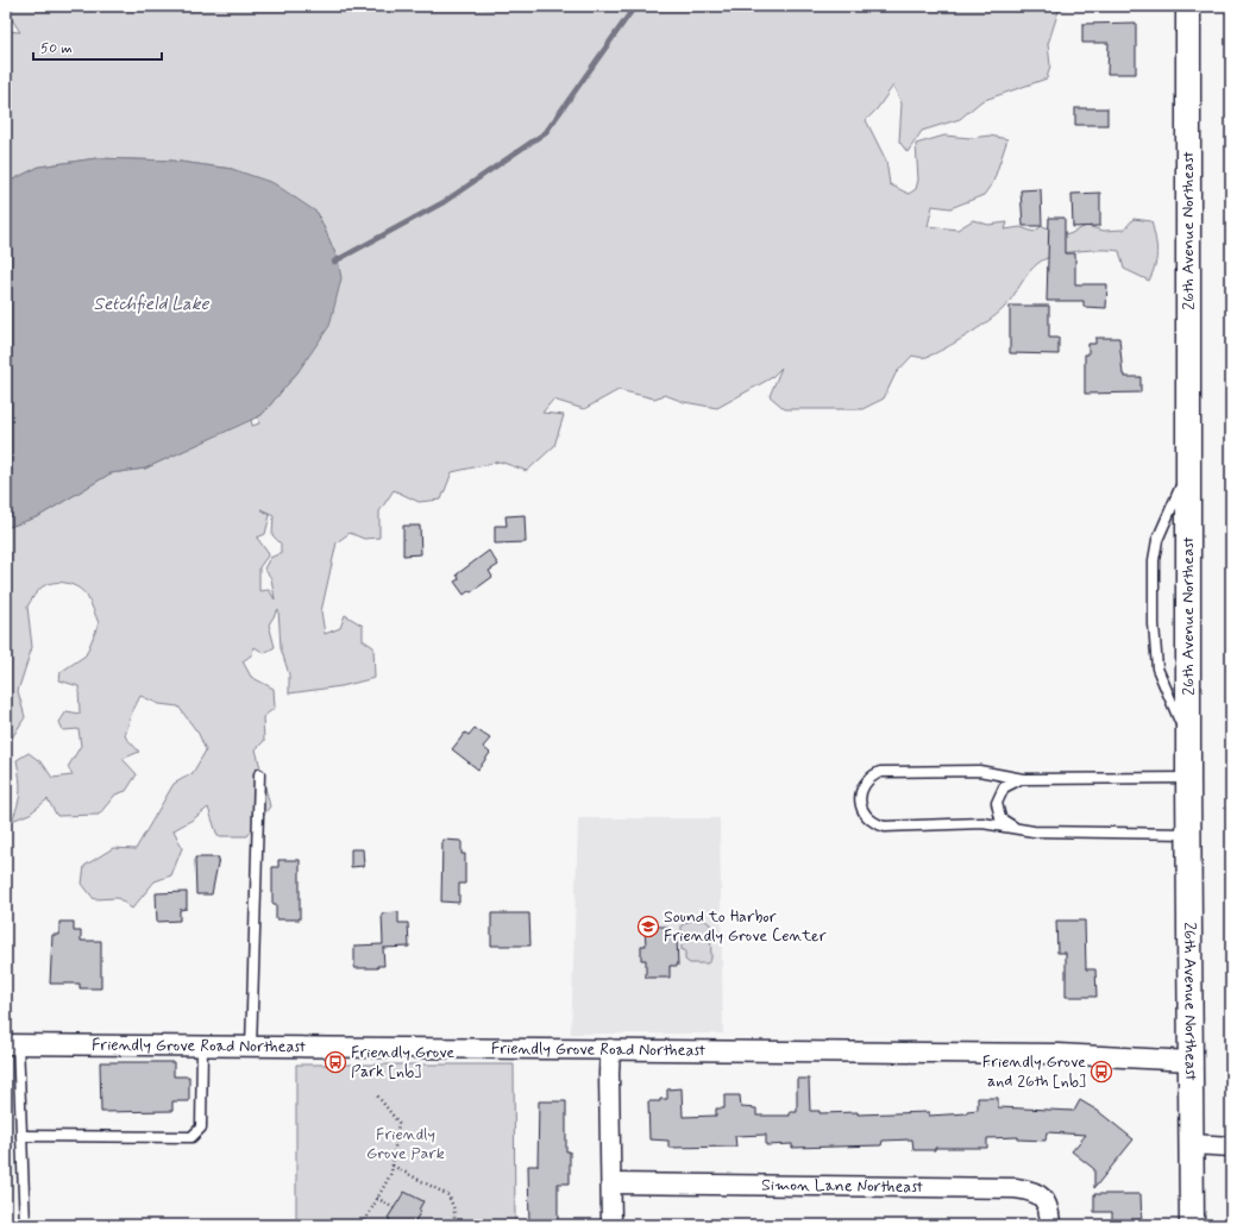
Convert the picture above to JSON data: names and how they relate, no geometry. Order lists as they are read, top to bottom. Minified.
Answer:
{"streets":{"street":["26th Avenue Northeast","Friendly Grove Road Northeast","Simon Lane Northeast"]},"crossings":[["26th Avenue Northeast","Friendly Grove Road Northeast"]],"water":["Setchfield Lake"],"parks":["Friendly Grove Park"],"places":{"school or university":["Sound to Harbor Friendly Grove Center"],"bus stop":["Friendly Grove Park [nb]","Friendly Grove and 26th [nb]"]},"scale_bar":"50 m"}
